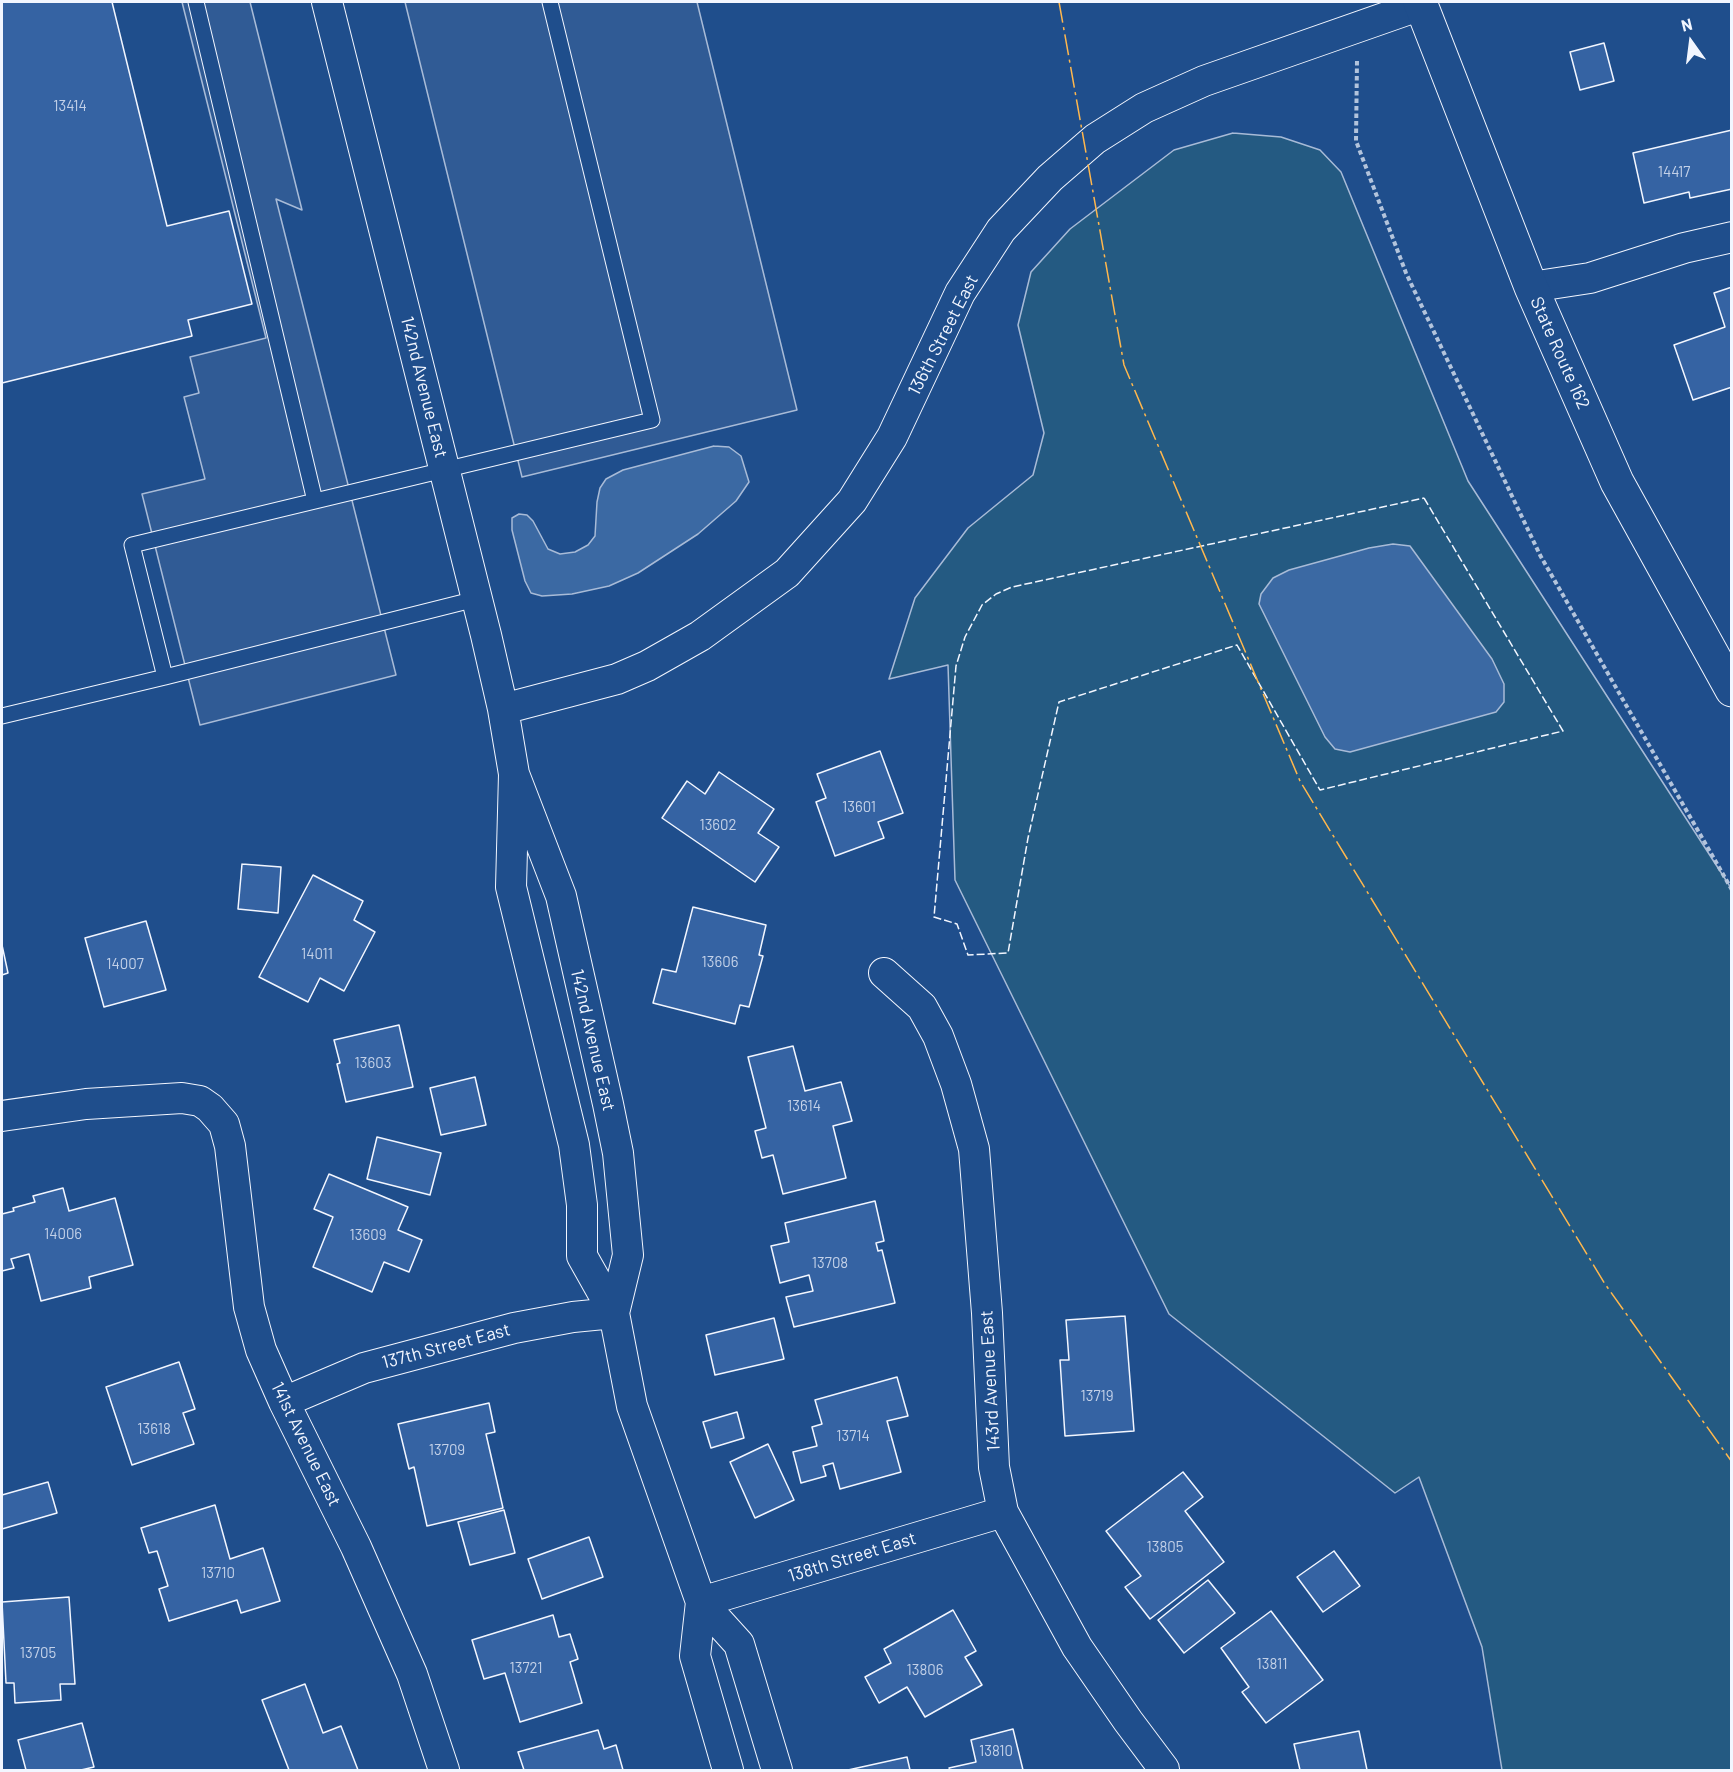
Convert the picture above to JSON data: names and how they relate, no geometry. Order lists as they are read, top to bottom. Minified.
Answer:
{"streets":{"main road":["State Route 162"],"street":["136th Street East","142nd Avenue East","137th Street East","143rd Avenue East","141st Avenue East","138th Street East"]},"crossings":[["136th Street East","State Route 162"],["136th Street East","142nd Avenue East"],["142nd Avenue East","137th Street East"],["142nd Avenue East","138th Street East"],["137th Street East","141st Avenue East"],["143rd Avenue East","138th Street East"]],"house_numbers":["13414","14417","13601","13602","14011","13606","14007","13603","13614","14006","13609","13708","13719","13618","13714","13709","13805","13710","13705","13811","13721","13806","13810"],"north":"top"}
